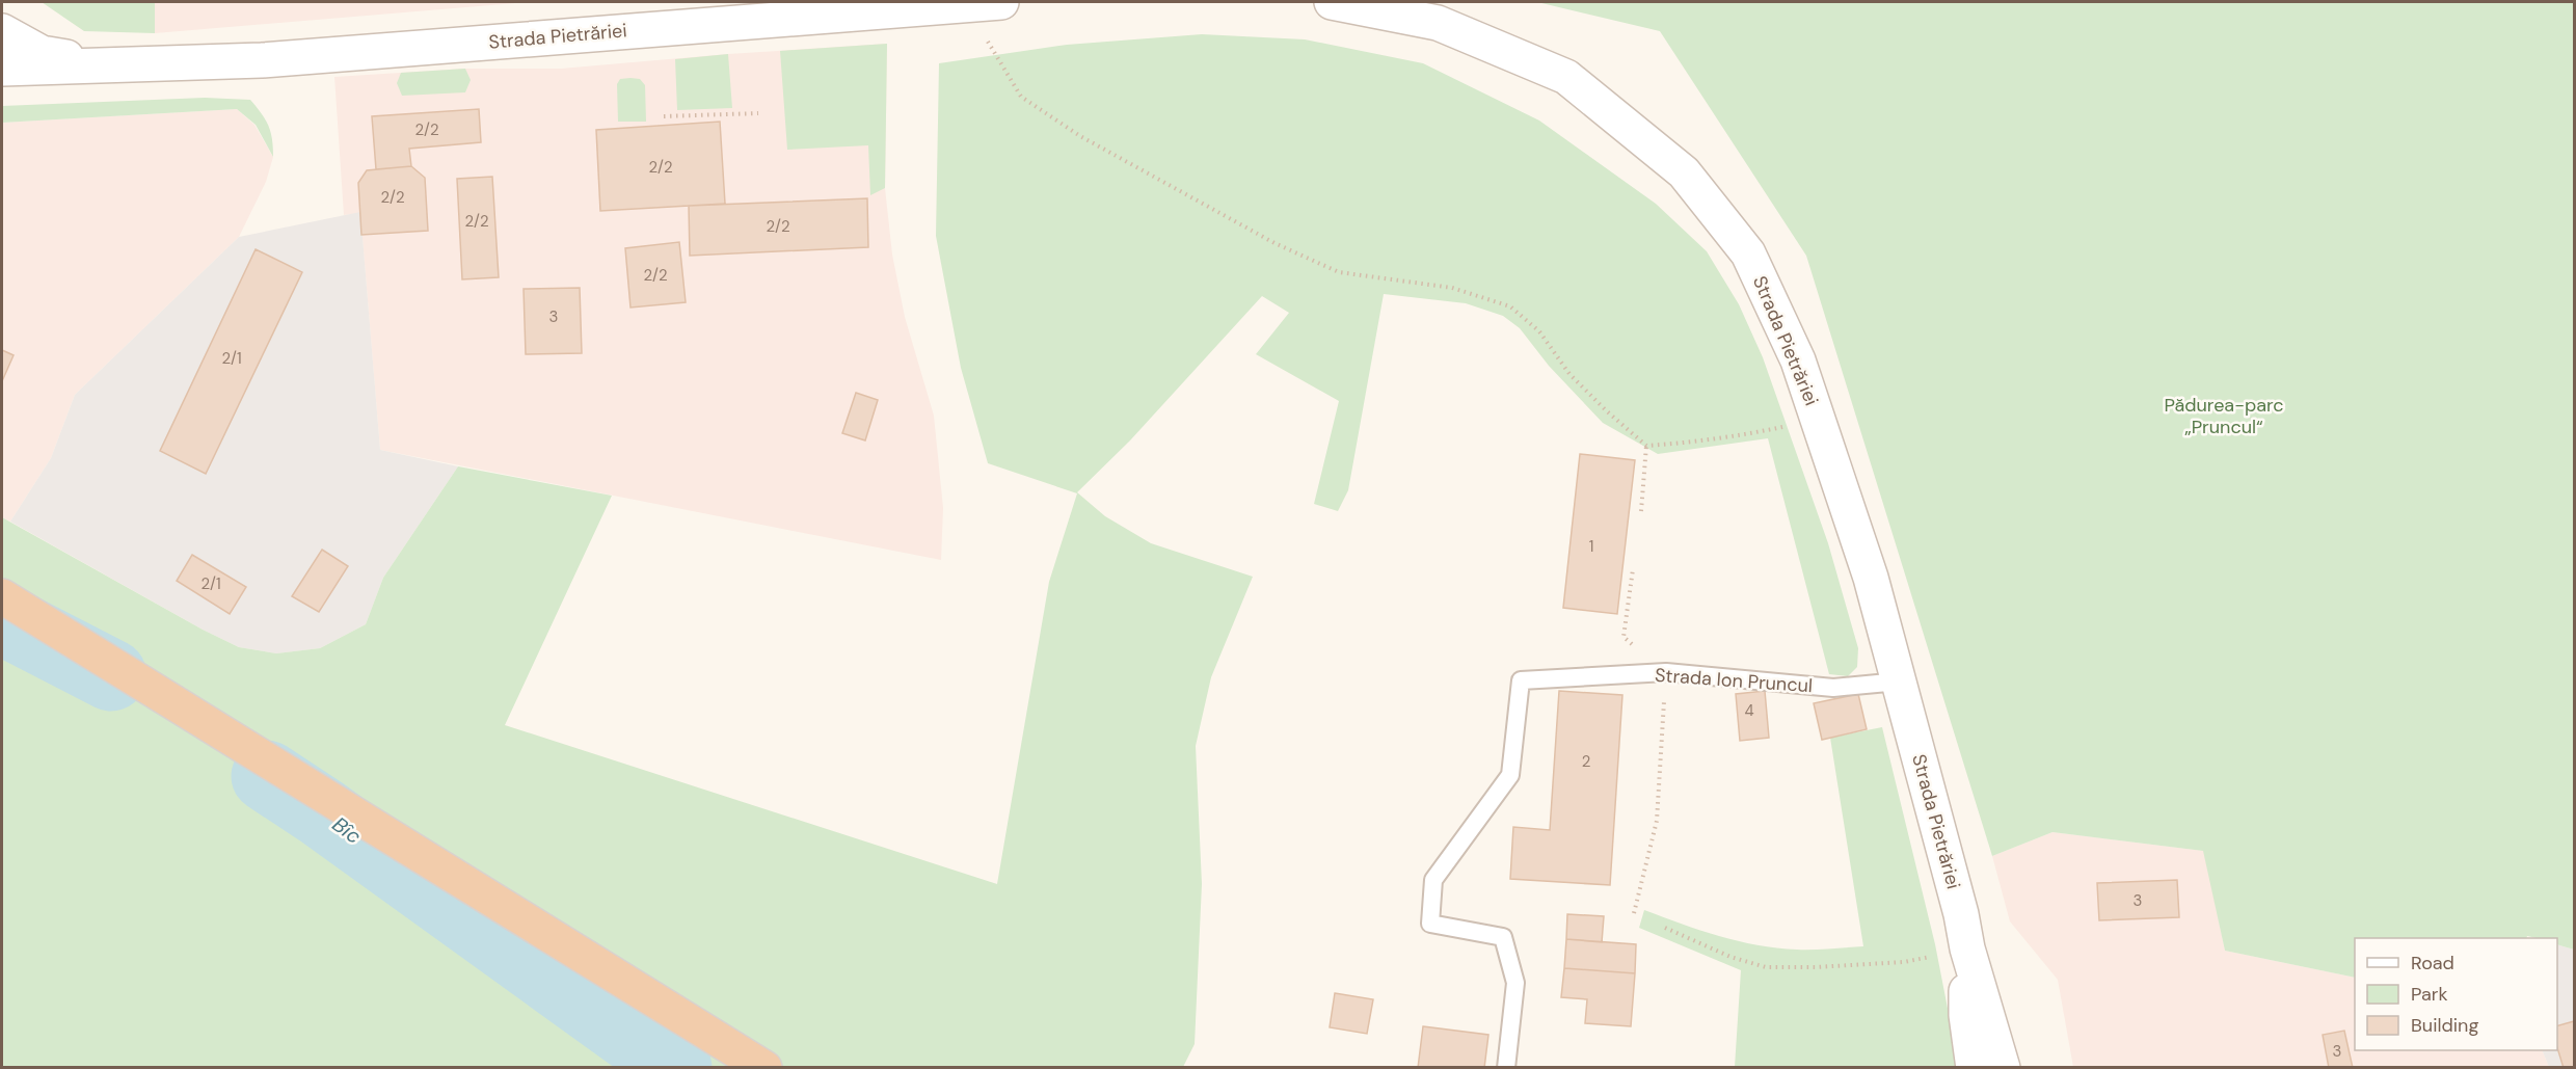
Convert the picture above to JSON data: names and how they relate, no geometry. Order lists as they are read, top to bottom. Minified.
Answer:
{"streets":{"street":["Strada Pietrăriei"],"lane":["Strada Ion Pruncul"]},"crossings":[["Strada Pietrăriei","Strada Ion Pruncul"]],"water":["Bîc"],"parks":["Pădurea-parc „Pruncul“"],"house_numbers":["2/2","2/2","2/2","2/2","2/2","2/2","3","2/1","1","2/1","4","2","3","3"],"legend":["Road","Park","Building"]}
